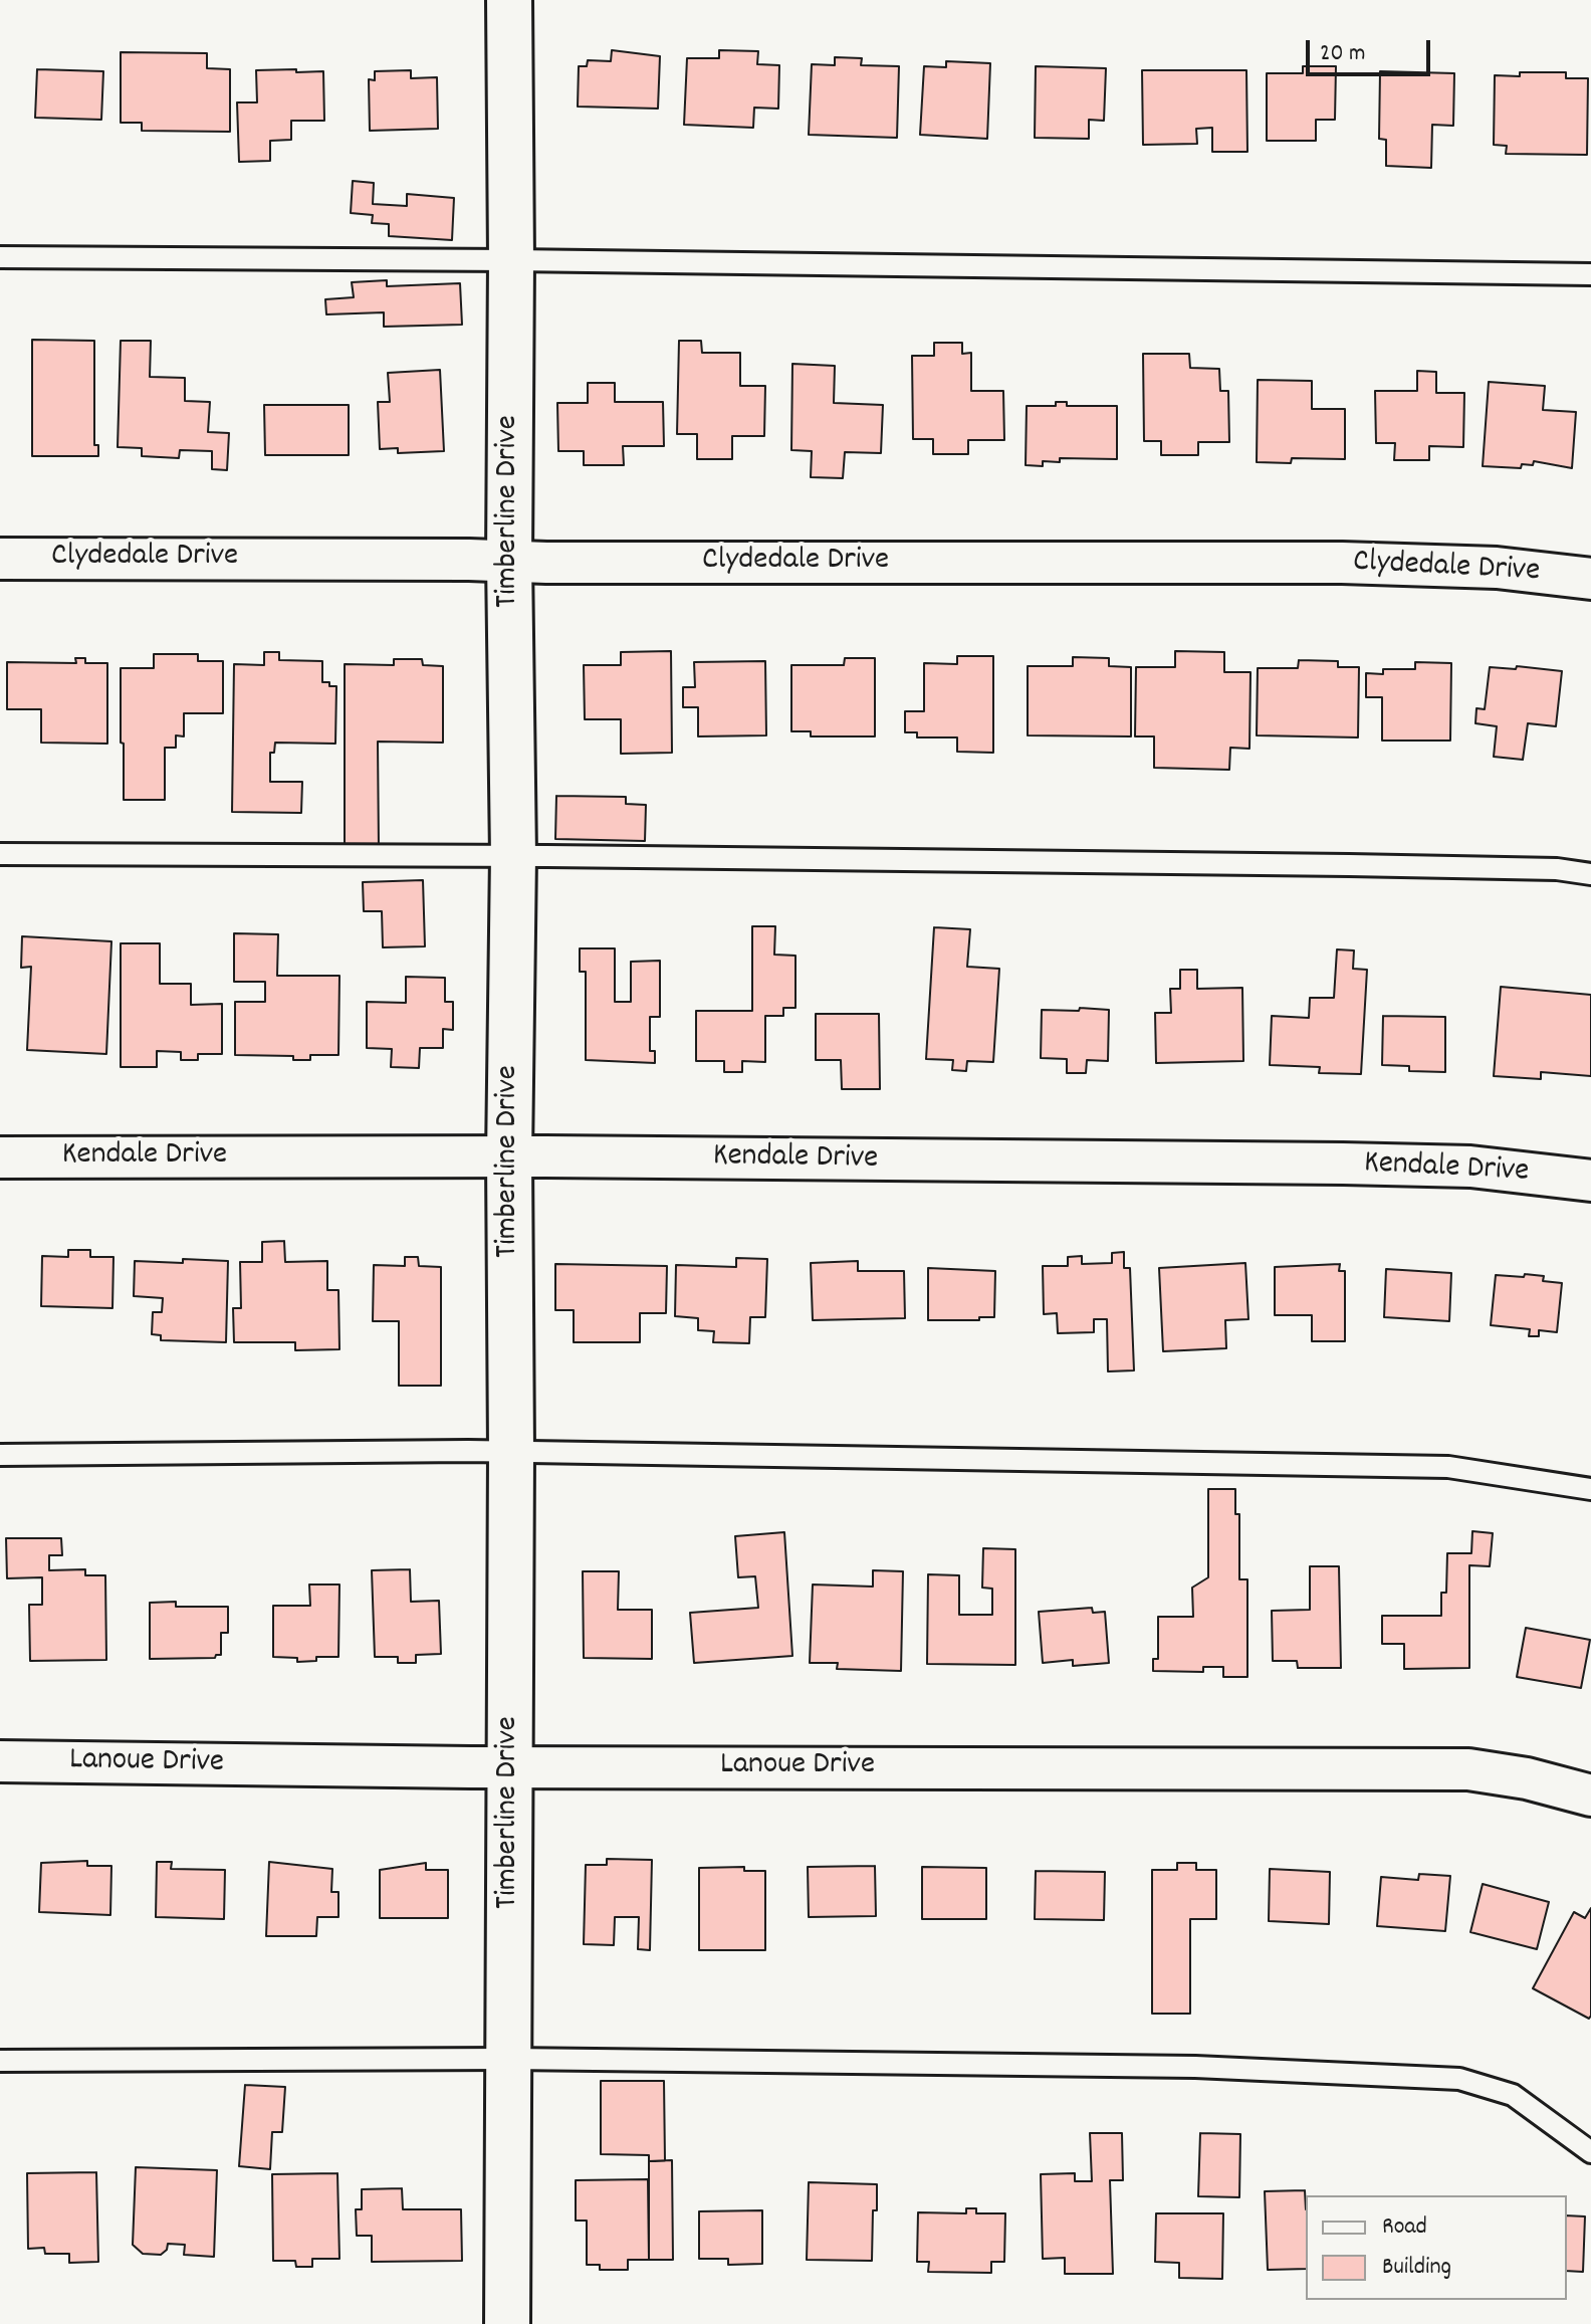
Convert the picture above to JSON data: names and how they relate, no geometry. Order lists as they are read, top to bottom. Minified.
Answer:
{"streets":{"street":["Timberline Drive","Clydedale Drive","Kendale Drive","Lanoue Drive"]},"crossings":[["Timberline Drive","Clydedale Drive"],["Timberline Drive","Kendale Drive"],["Timberline Drive","Lanoue Drive"]],"legend":["Road","Building"],"scale_bar":"20 m"}
